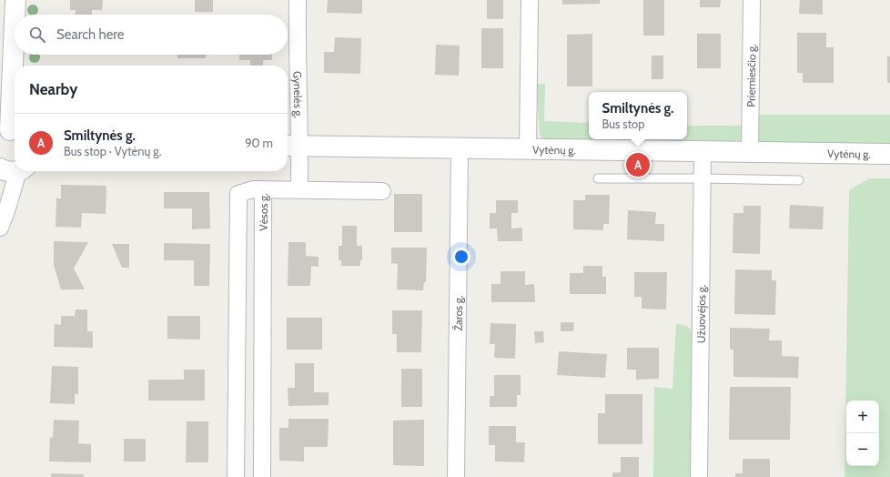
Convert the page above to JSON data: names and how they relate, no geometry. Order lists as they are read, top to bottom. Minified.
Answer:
{"streets":{"main road":["Vytėnų g."],"street":["Priemiesčio g.","Gynelės g.","Vėsos g.","Žaros g.","Užuovėjos g."]},"crossings":[["Priemiesčio g.","Vytėnų g."],["Gynelės g.","Vytėnų g."],["Vytėnų g.","Žaros g."],["Vytėnų g.","Užuovėjos g."]],"page":{"search":"Search here","heading":"Nearby","popup":["Smiltynės g.","Bus stop"],"list":[{"mark":"A","name":"Smiltynės g.","note":"Bus stop · Vytėnų g.","value":"90 m"}],"pins":"A","map_buttons":["+","−"]}}
